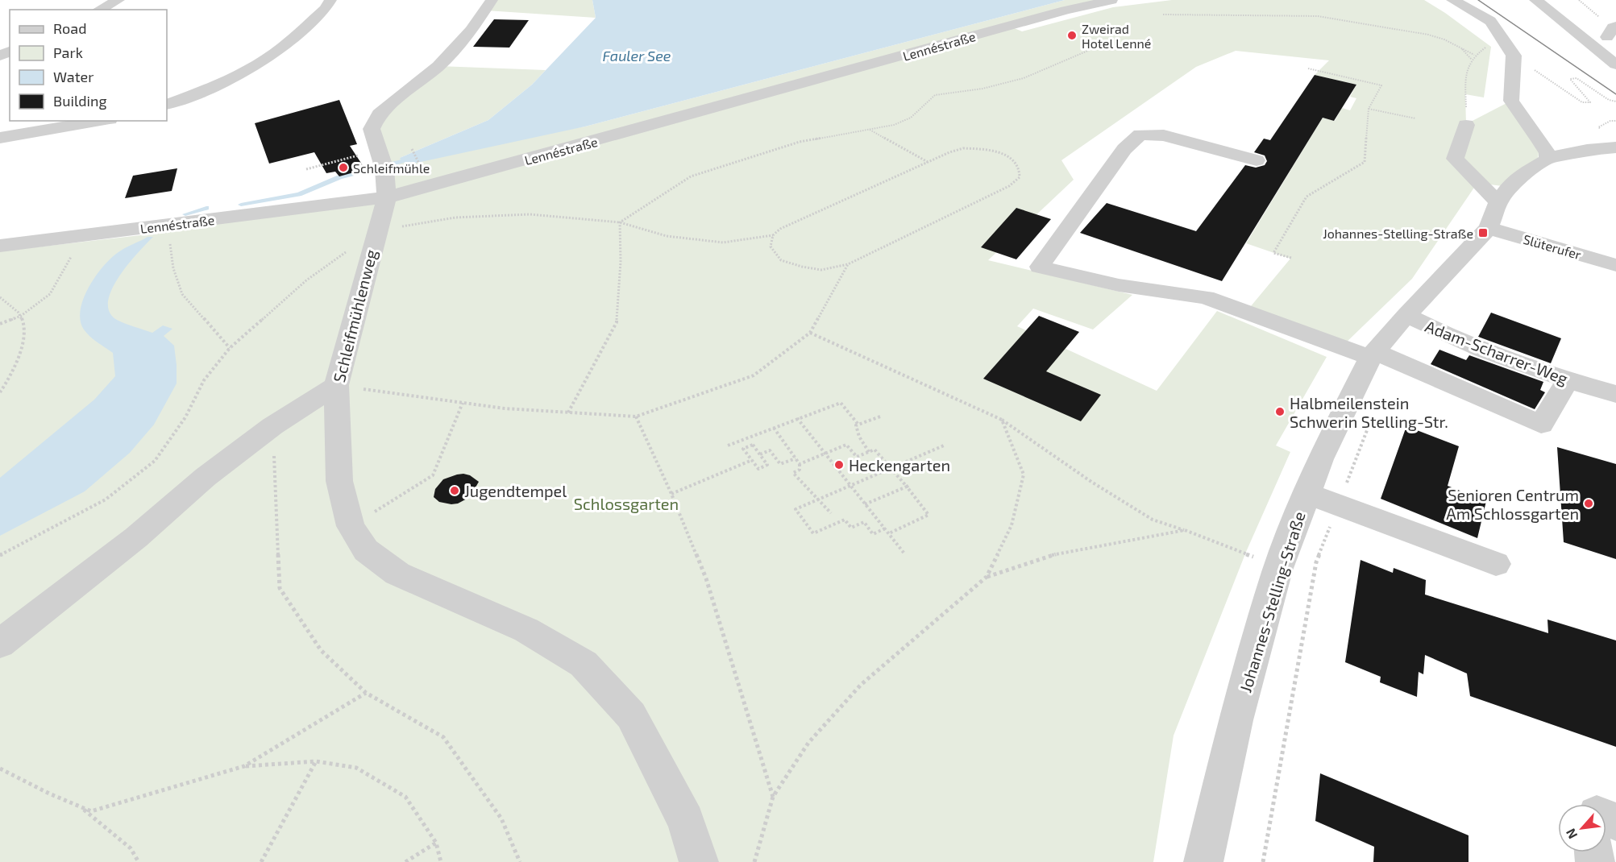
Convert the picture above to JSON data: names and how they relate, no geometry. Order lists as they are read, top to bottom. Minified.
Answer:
{"streets":{"street":["Lennéstraße","Slüterufer","Schleifmühlenweg","Adam-Scharrer-Weg","Johannes-Stelling-Straße"]},"crossings":[["Lennéstraße","Schleifmühlenweg"],["Slüterufer","Johannes-Stelling-Straße"],["Adam-Scharrer-Weg","Johannes-Stelling-Straße"]],"water":["Fauler See"],"parks":["Schlossgarten"],"places":{"other":["Zweirad Hotel Lenné","Schleifmühle","Halbmeilenstein Schwerin Stelling-Str.","Heckengarten","Jugendtempel","Senioren Centrum Am Schlossgarten"],"transit":["Johannes-Stelling-Straße"]},"legend":["Road","Park","Water","Building"],"north":"bottom left"}
